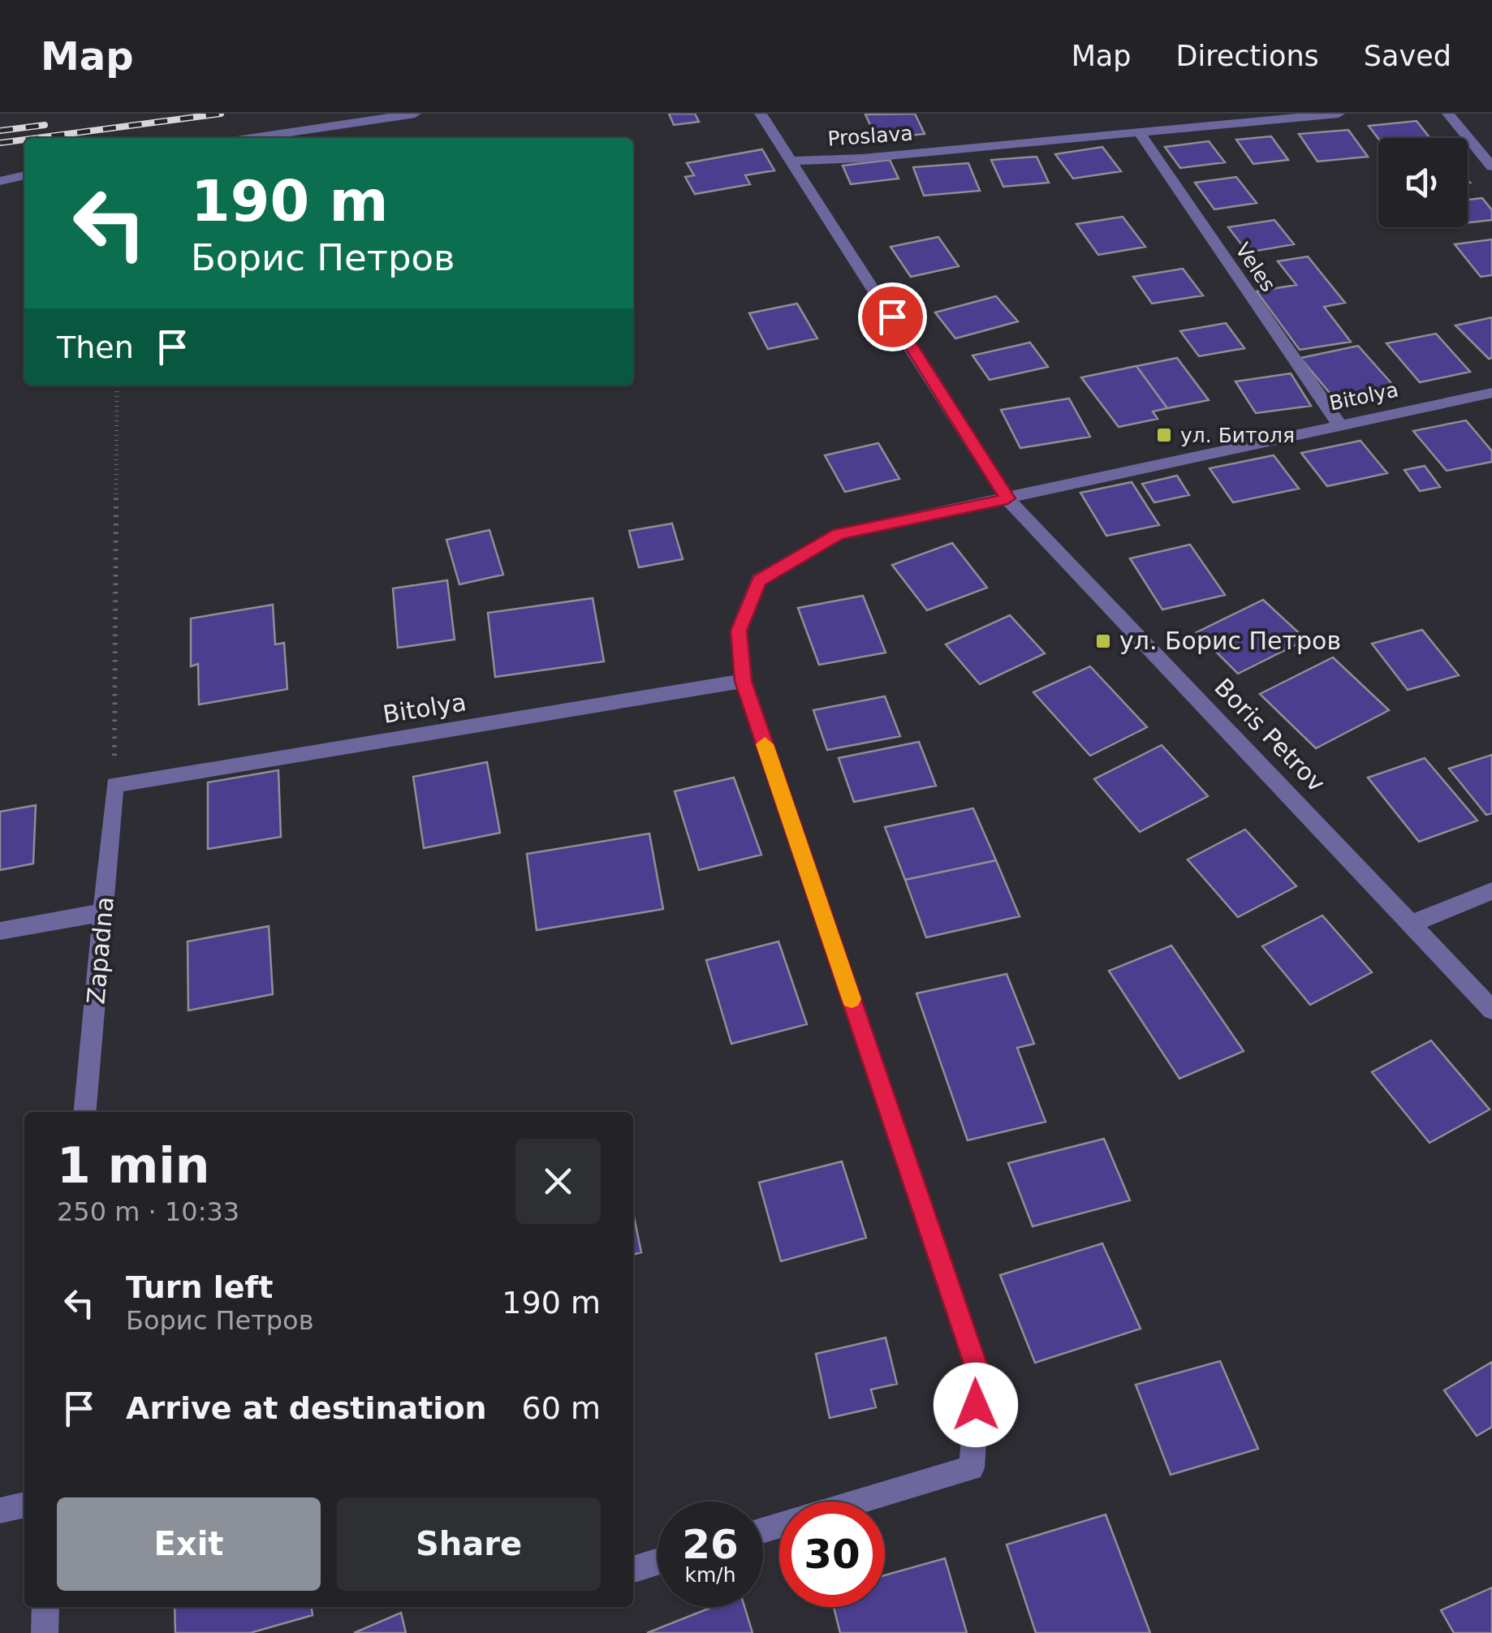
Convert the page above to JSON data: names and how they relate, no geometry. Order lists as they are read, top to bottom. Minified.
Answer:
{"streets":{"street":["Proslava","Veles","Bitolya","Boris Petrov","Zapadna"]},"crossings":[["Proslava","Veles"],["Proslava","Boris Petrov"],["Veles","Bitolya"],["Bitolya","Boris Petrov"],["Bitolya","Zapadna"]],"places":{"transit":["ул. Битоля","ул. Борис Петров"]},"page":{"header":"Map","nav":["Map","Directions","Saved"],"turn":["190 m","Борис Петров"],"then":"Then","heading":["1 min","250 m · 10:33"],"list":[{"name":"Turn left","note":"Борис Петров","value":"190 m"},{"name":"Arrive at destination","value":"60 m"}],"buttons":["Exit","Share"],"speed":"26 km/h","limit":"30"}}
